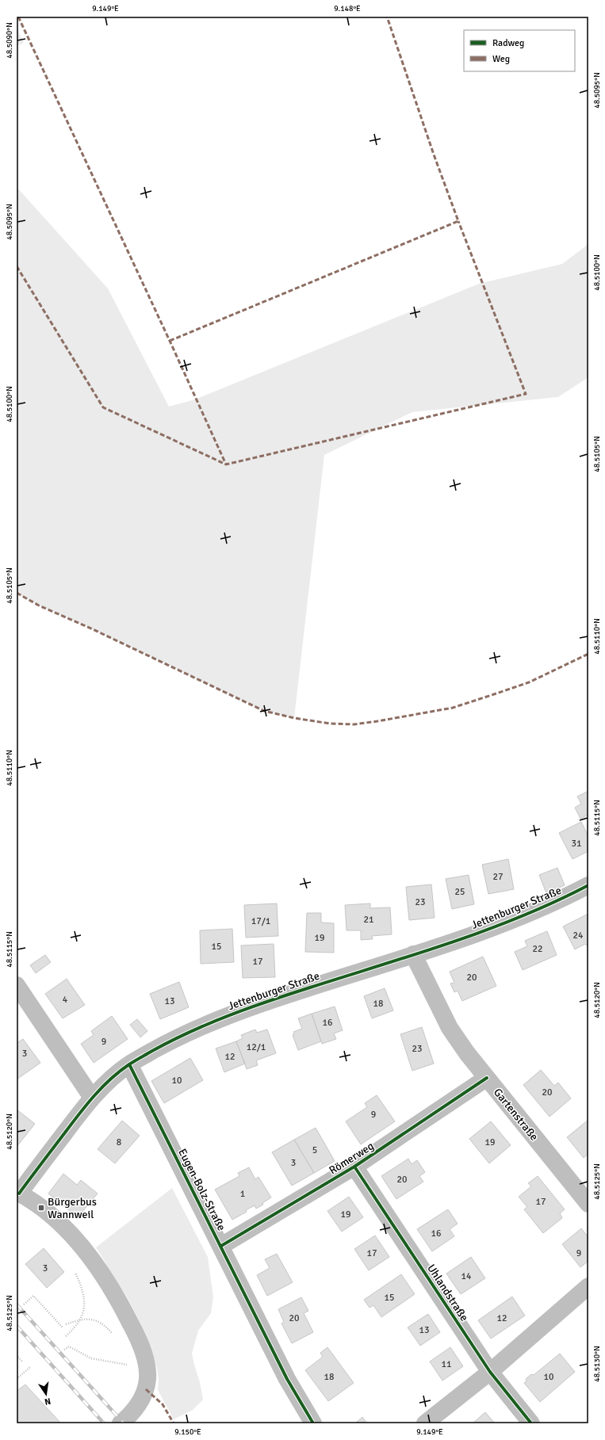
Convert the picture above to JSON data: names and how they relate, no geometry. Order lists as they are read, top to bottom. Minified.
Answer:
{"streets":{"street":["Jettenburger Straße","Gartenstraße","Römerweg","Eugen-Bolz-Straße","Uhlandstraße"]},"crossings":[["Jettenburger Straße","Gartenstraße"],["Jettenburger Straße","Eugen-Bolz-Straße"],["Gartenstraße","Römerweg"],["Römerweg","Eugen-Bolz-Straße"],["Römerweg","Uhlandstraße"]],"places":{"transit":["Bürgerbus Wannweil"]},"house_numbers":["31","27","25","23","21","17/1","24","19","15","22","17","20","4","13","18","16","9","12/1","23","3","12","10","20","9","8","19","5","3","20","1","17","19","16","17","9","3","14","15","20","12","13","11","18","10"],"legend":["Radweg","Weg"],"north":"bottom","coordinates":["9.149°E","9.148°E","48.5090°N","48.5095°N","48.5100°N","48.5105°N","48.5110°N","48.5115°N","48.5120°N","48.5125°N","48.5130°N","9.150°E"]}
